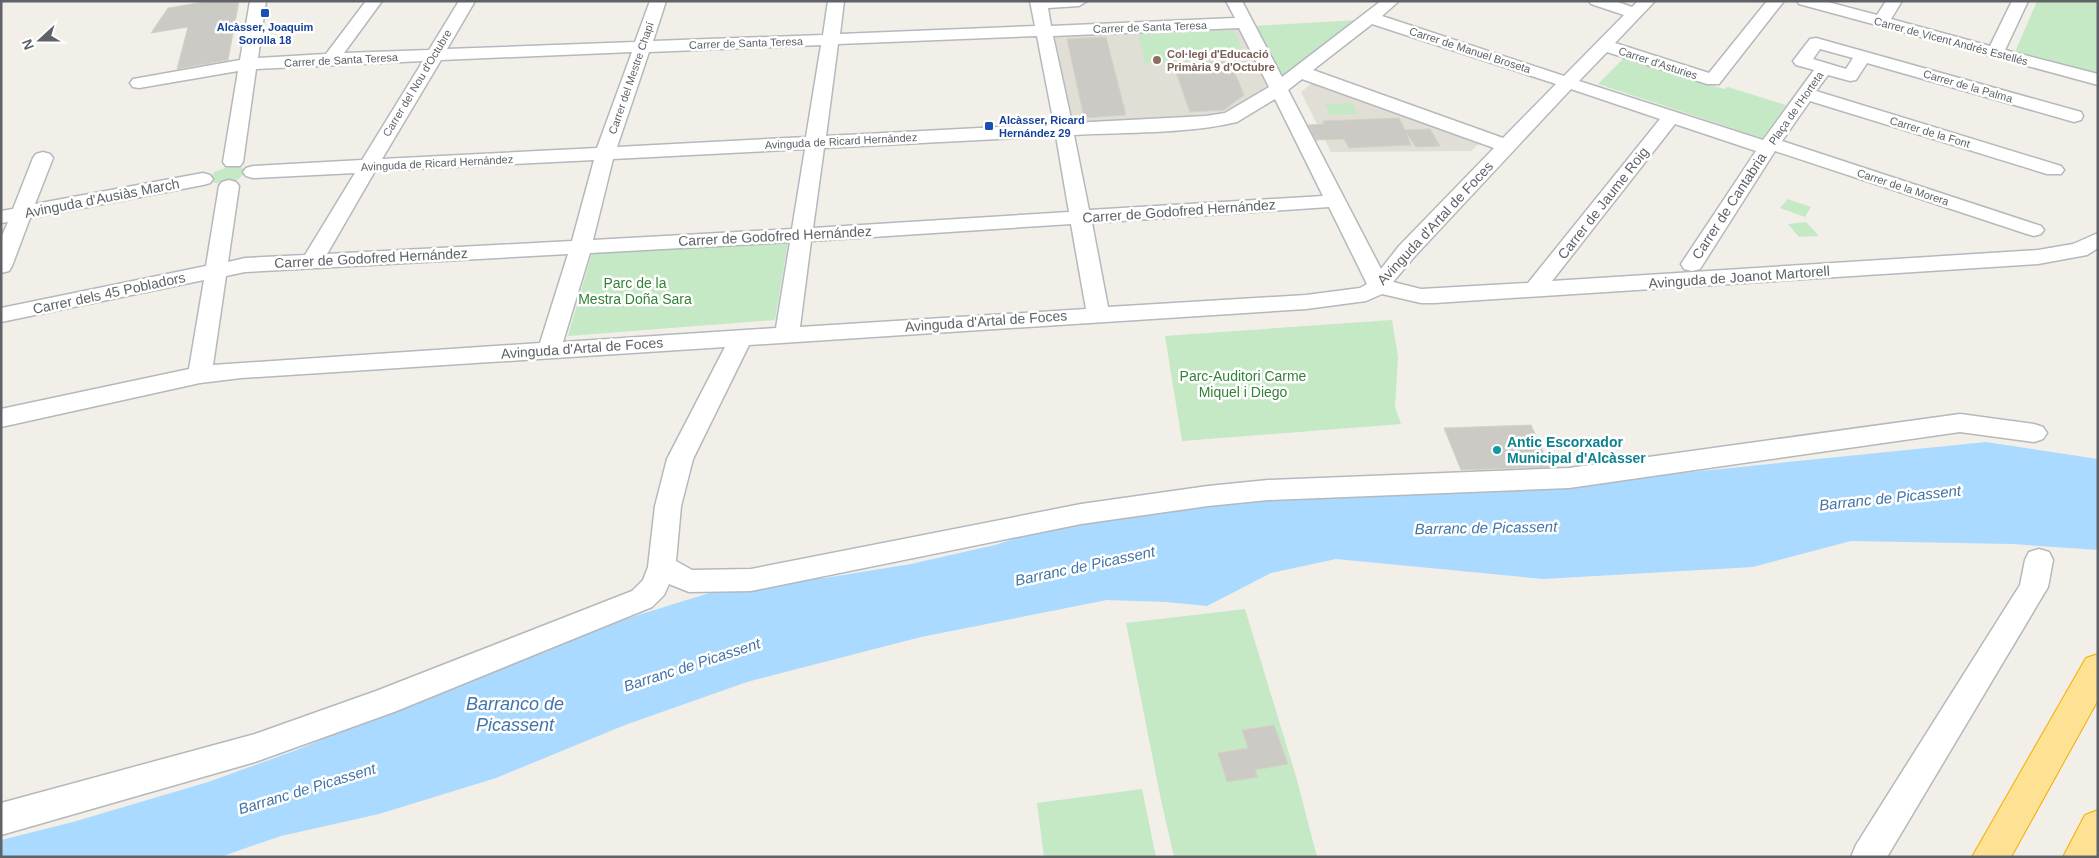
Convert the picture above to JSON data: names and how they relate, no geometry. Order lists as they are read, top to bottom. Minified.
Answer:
{"streets":{"street":["Carrer de Santa Teresa","Carrer de Vicent Andrés Estellés","Carrer de Manuel Broseta","Carrer d'Asturies","Carrer del Mestre Chapí","Carrer del Nou d'Octubre","Carrer de la Palma","Plaça de l'Horteta","Carrer de la Font","Avinguda de Ricard Hernández","Carrer de la Morera","Avinguda d'Ausiàs March","Carrer de Jaume Roig","Carrer de Cantabria","Carrer de Godofred Hernández","Avinguda d'Artal de Foces","Avinguda de Joanot Martorell","Carrer dels 45 Pobladors"]},"crossings":[["Carrer de Santa Teresa","Carrer del Mestre Chapí"],["Carrer de Santa Teresa","Carrer del Nou d'Octubre"],["Carrer de Manuel Broseta","Avinguda de Ricard Hernández"],["Carrer de Manuel Broseta","Carrer de la Morera"],["Carrer de Manuel Broseta","Avinguda d'Artal de Foces"],["Carrer d'Asturies","Avinguda d'Artal de Foces"],["Carrer del Mestre Chapí","Avinguda de Ricard Hernández"],["Carrer del Mestre Chapí","Carrer de Godofred Hernández"],["Carrer del Mestre Chapí","Avinguda d'Artal de Foces"],["Carrer del Nou d'Octubre","Avinguda de Ricard Hernández"],["Carrer del Nou d'Octubre","Carrer de Godofred Hernández"],["Carrer de la Palma","Plaça de l'Horteta"],["Plaça de l'Horteta","Carrer de la Font"],["Plaça de l'Horteta","Carrer de la Morera"],["Plaça de l'Horteta","Carrer de Cantabria"],["Carrer de la Morera","Carrer de Jaume Roig"],["Carrer de la Morera","Carrer de Cantabria"],["Carrer de la Morera","Avinguda d'Artal de Foces"],["Carrer de Jaume Roig","Avinguda de Joanot Martorell"],["Carrer de Godofred Hernández","Carrer dels 45 Pobladors"],["Avinguda d'Artal de Foces","Avinguda de Joanot Martorell"]],"water":["Barranc de Picassent","Barranco de Picassent"],"parks":["Parc de la Mestra Doña Sara","Parc-Auditori Carme Miquel i Diego"],"places":{"transit":["Alcàsser, Joaquim Sorolla 18","Alcàsser, Ricard Hernández 29"],"other":["Col·legi d'Educació Primària 9 d'Octubre","Antic Escorxador Municipal d'Alcàsser"]},"north":"left"}
